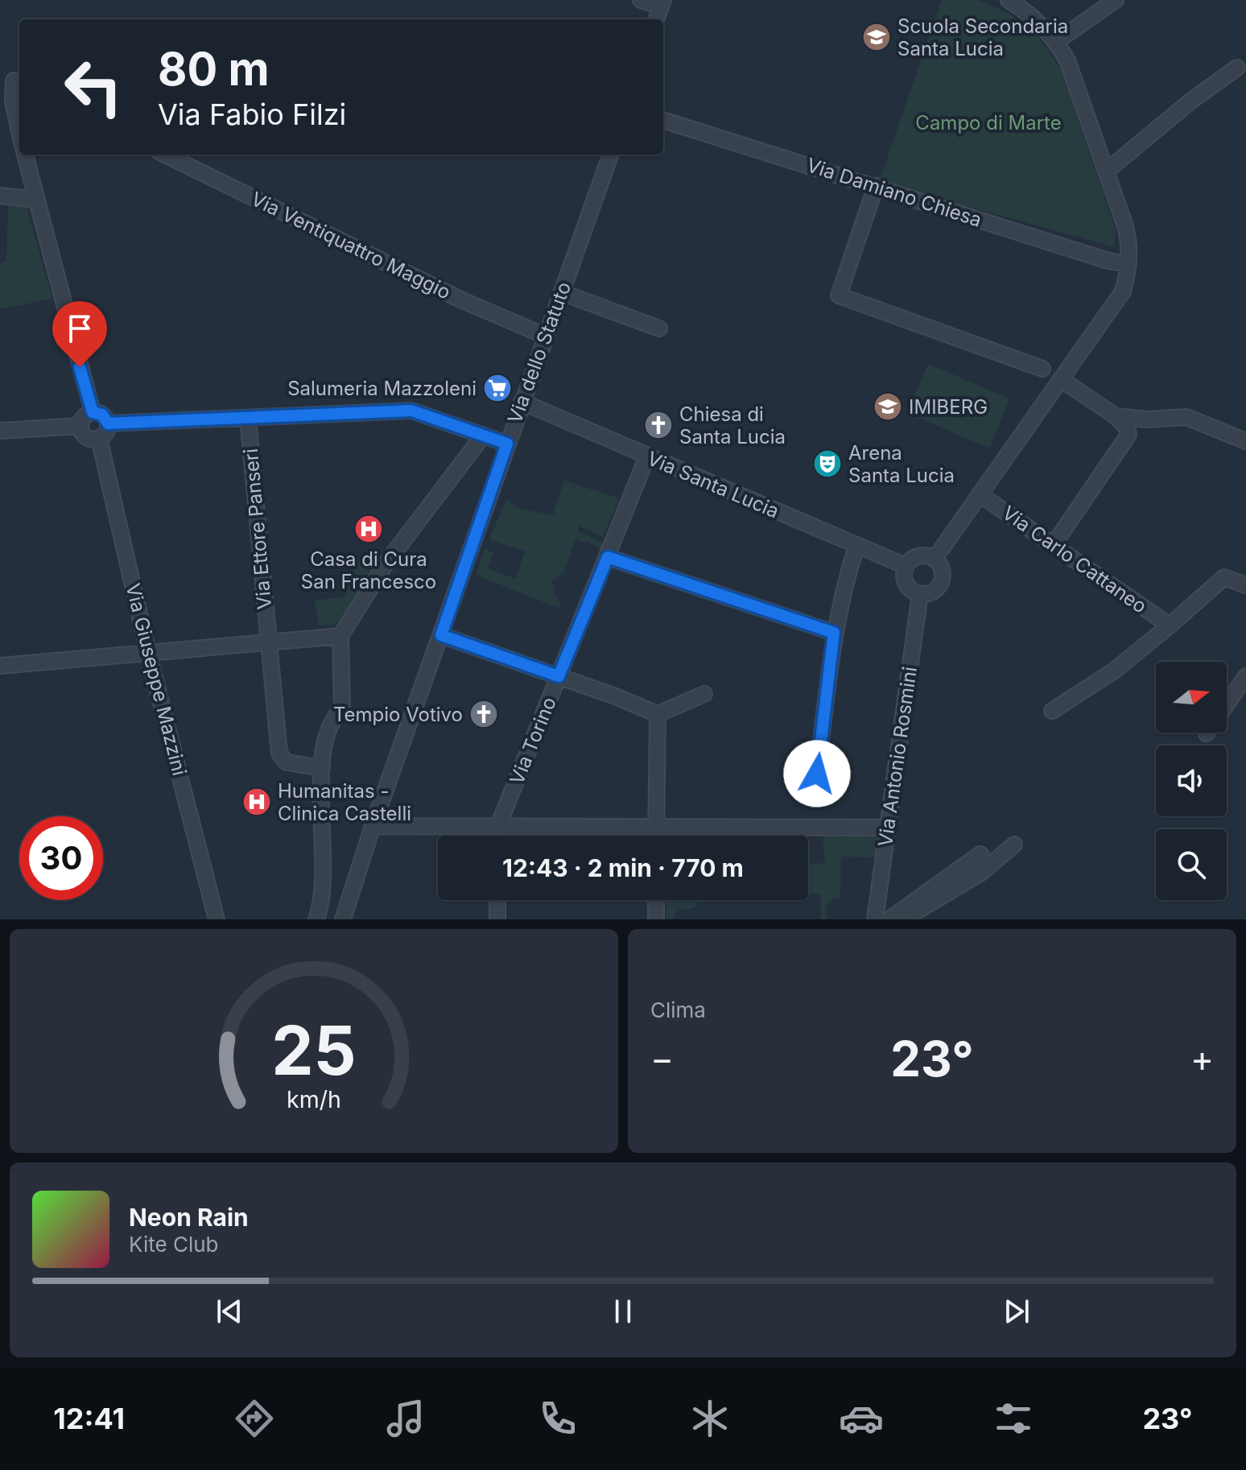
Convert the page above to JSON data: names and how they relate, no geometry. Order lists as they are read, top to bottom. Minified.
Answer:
{"streets":{"street":["Via Damiano Chiesa","Via Ventiquattro Maggio","Via dello Statuto","Via Santa Lucia","Via Ettore Panseri","Via Carlo Cattaneo","Via Giuseppe Mazzini","Via Torino","Via Antonio Rosmini"]},"crossings":[["Via Ventiquattro Maggio","Via dello Statuto"],["Via dello Statuto","Via Santa Lucia"],["Via Santa Lucia","Via Torino"],["Via Santa Lucia","Via Antonio Rosmini"]],"parks":["Campo di Marte"],"places":{"school or university":["Scuola Secondaria Santa Lucia","IMIBERG"],"supermarket":["Salumeria Mazzoleni"],"church":["Chiesa di Santa Lucia","Tempio Votivo"],"theatre":["Arena Santa Lucia"],"hospital":["Casa di Cura San Francesco","Humanitas - Clinica Castelli"]},"north":"right","page":{"turn":["80 m","Via Fabio Filzi"],"limit":"30","trip":"12:43 · 2 min · 770 m","tile":"Clima","heat":["−","23°","+"],"song":["Neon Rain","Kite Club"],"tabs":["12:41","23°"],"gauge":["25","km/h"]}}
